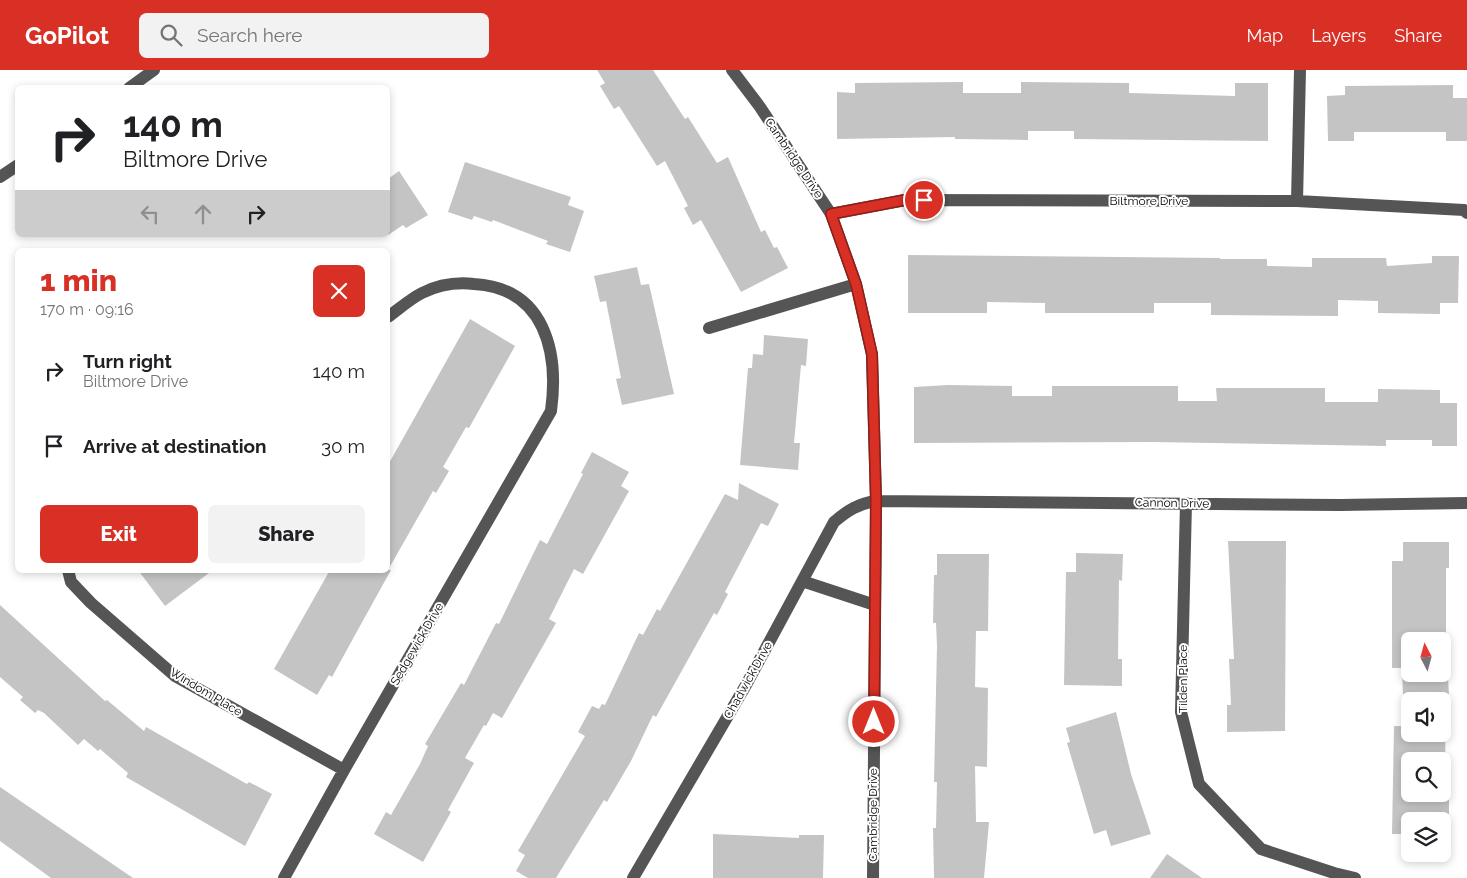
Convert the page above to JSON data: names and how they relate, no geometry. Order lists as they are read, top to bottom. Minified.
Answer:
{"streets":{"street":["Cambridge Drive","Biltmore Drive","Cannon Drive","Sedgewick Drive","Tilden Place","Chadwick Drive","Windom Place"]},"crossings":[["Cambridge Drive","Biltmore Drive"],["Cambridge Drive","Cannon Drive"],["Cambridge Drive","Chadwick Drive"],["Cannon Drive","Tilden Place"],["Cannon Drive","Chadwick Drive"],["Sedgewick Drive","Windom Place"]],"north":"top","page":{"header":"GoPilot","search":"Search here","nav":["Map","Layers","Share"],"turn":["140 m","Biltmore Drive"],"heading":["1 min","170 m · 09:16"],"list":[{"name":"Turn right","note":"Biltmore Drive","value":"140 m"},{"name":"Arrive at destination","value":"30 m"}],"buttons":["Exit","Share"]}}
